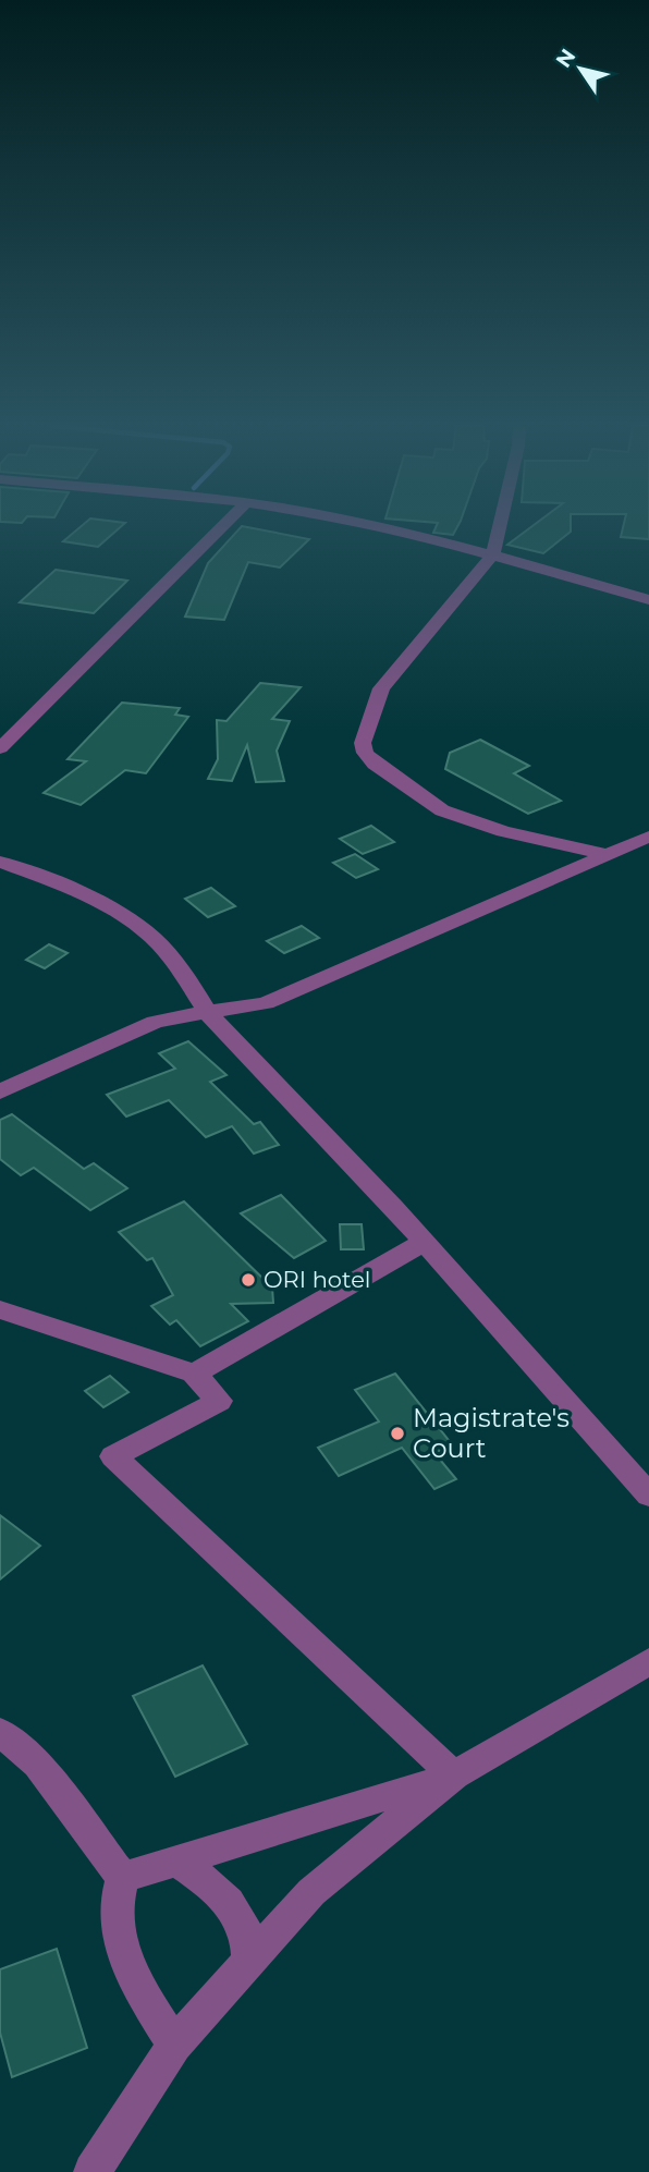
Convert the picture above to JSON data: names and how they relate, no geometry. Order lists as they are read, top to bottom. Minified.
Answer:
{"places":["ORI hotel","Magistrate's Court"],"north":"top left"}
